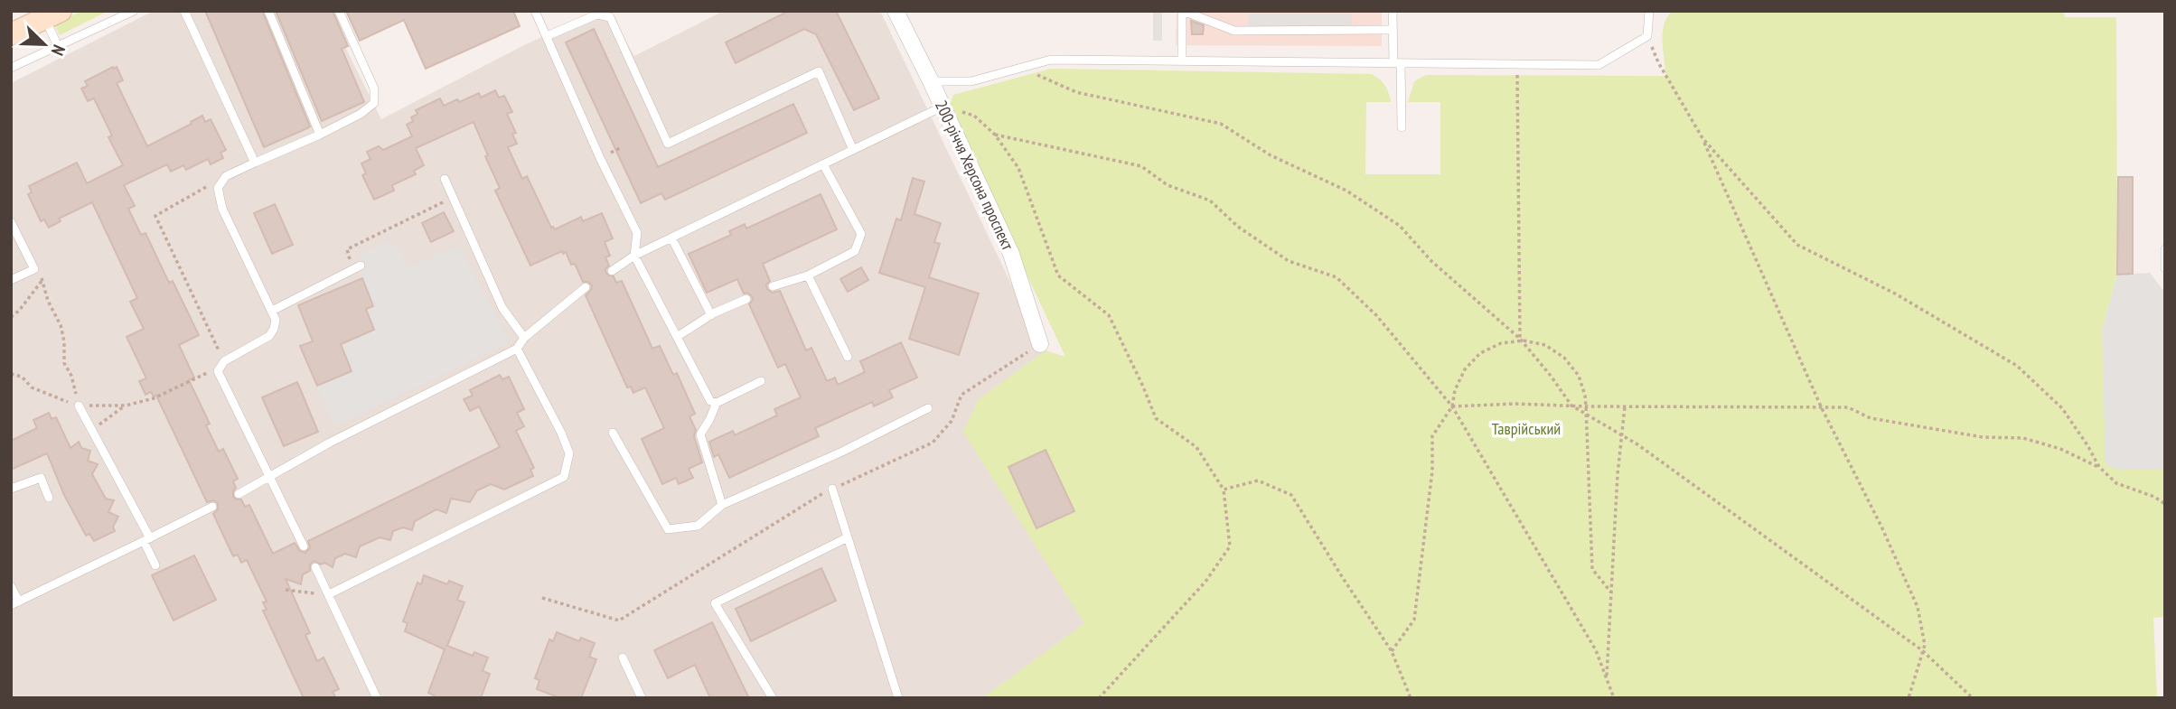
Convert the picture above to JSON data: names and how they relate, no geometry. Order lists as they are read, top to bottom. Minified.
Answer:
{"streets":{"street":["200-річчя Херсона проспект"]},"parks":["Таврійський"],"north":"bottom right"}
